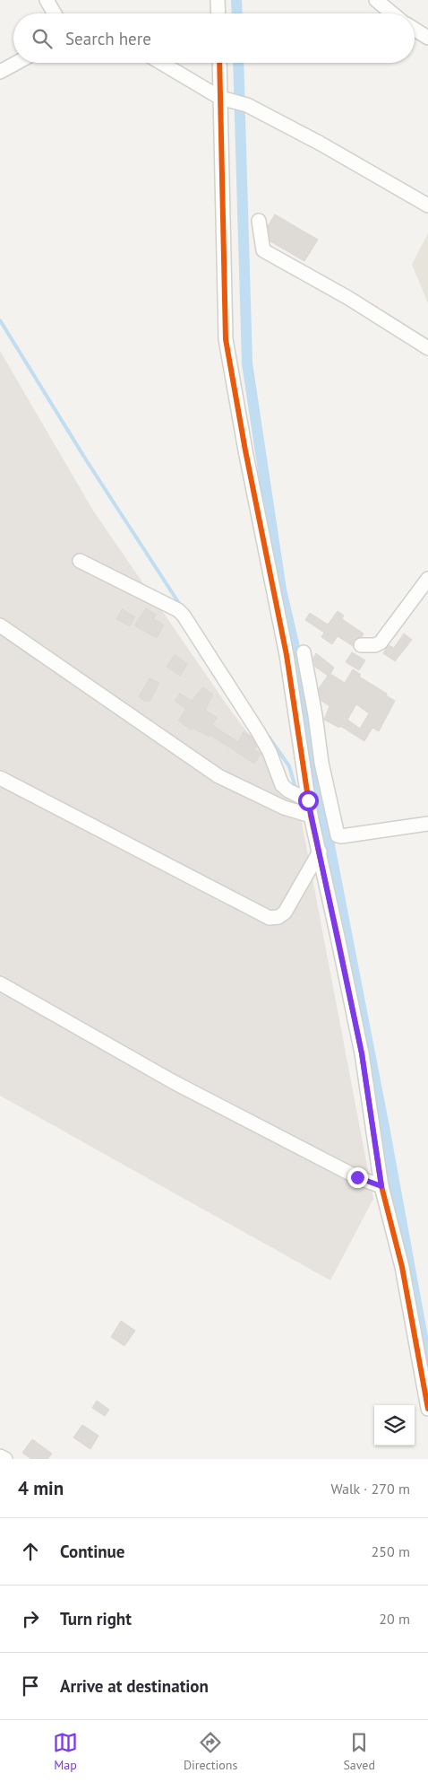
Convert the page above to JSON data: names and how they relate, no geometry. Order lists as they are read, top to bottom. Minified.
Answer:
{"page":{"search":"Search here","heading":["4 min","Walk · 270 m"],"list":[["Continue","250 m"],["Turn right","20 m"],"Arrive at destination"],"nav":["Map","Directions","Saved"]}}
